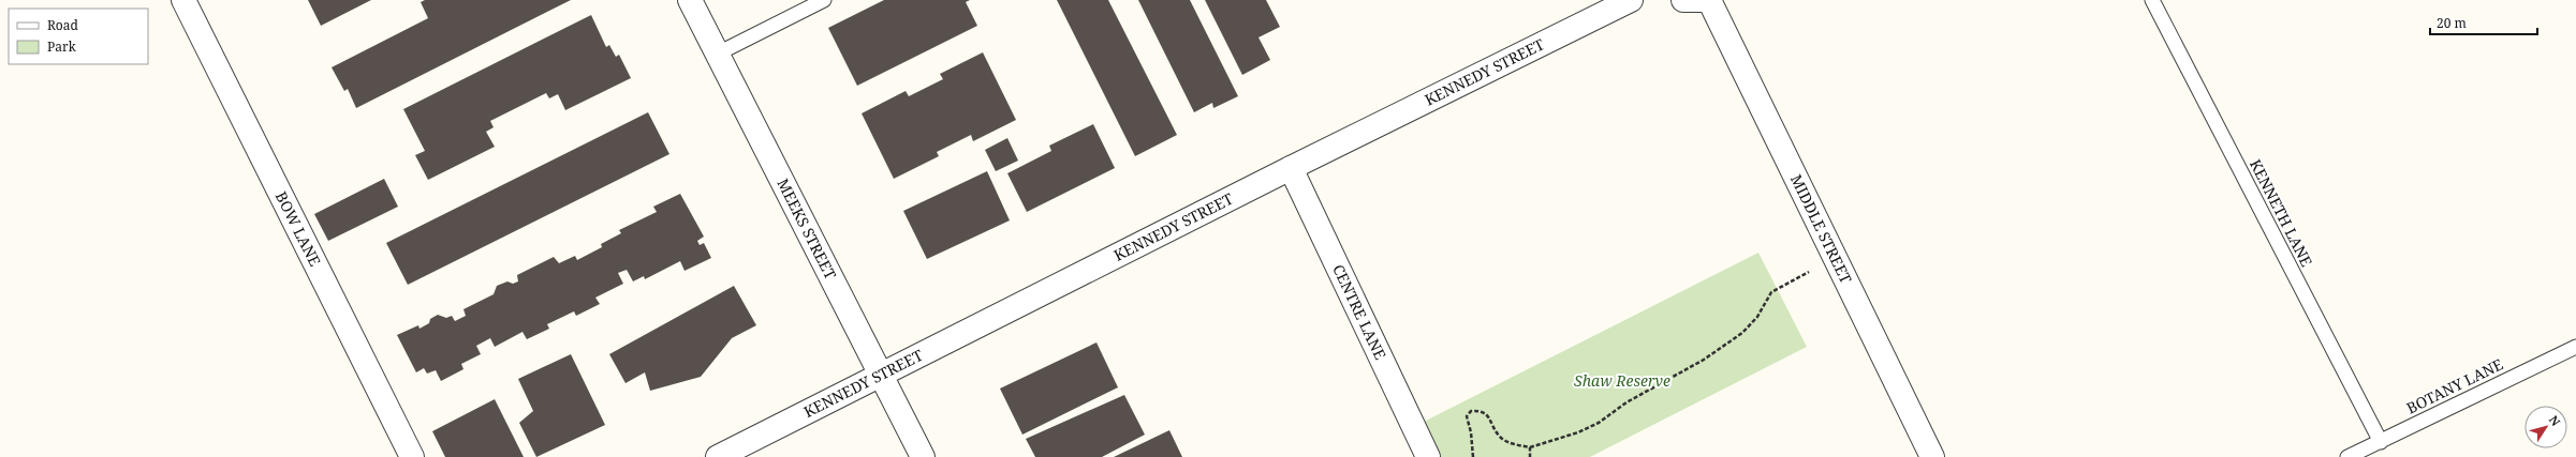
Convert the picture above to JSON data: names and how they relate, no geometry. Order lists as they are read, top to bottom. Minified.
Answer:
{"streets":{"street":["KENNEDY STREET","MEEKS STREET","MIDDLE STREET","BOW LANE","CENTRE LANE"],"lane":["KENNETH LANE","BOTANY LANE"]},"crossings":[["KENNEDY STREET","MEEKS STREET"],["KENNEDY STREET","CENTRE LANE"],["KENNETH LANE","BOTANY LANE"]],"parks":["Shaw Reserve"],"legend":["Road","Park"],"scale_bar":"20 m","north":"top right"}
